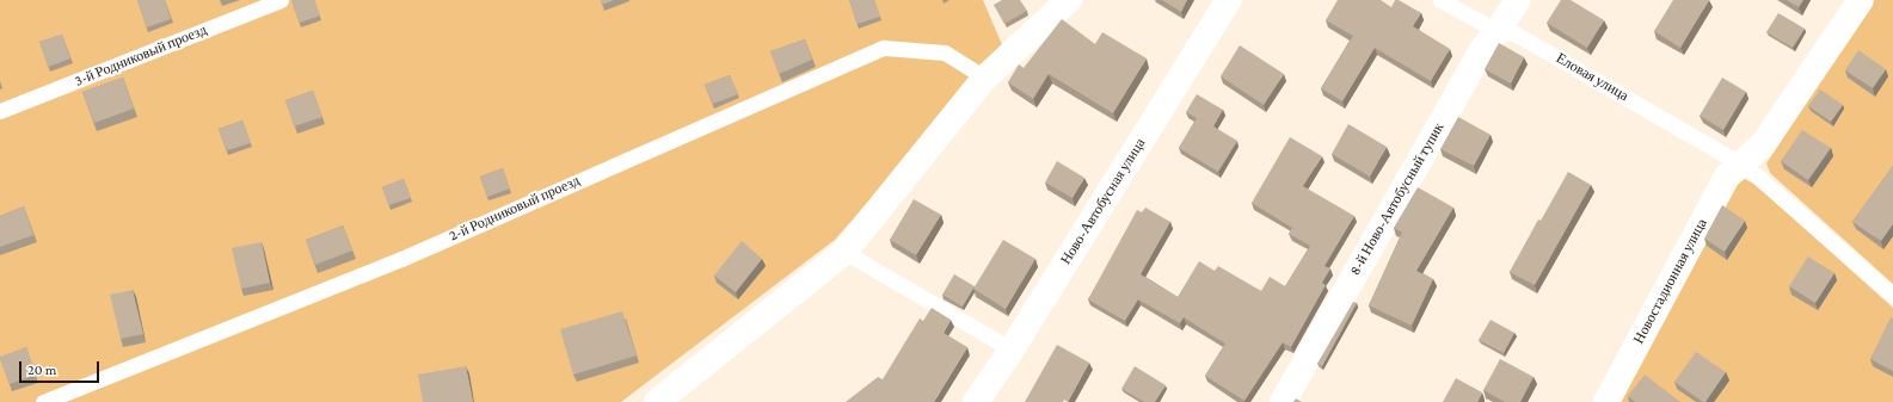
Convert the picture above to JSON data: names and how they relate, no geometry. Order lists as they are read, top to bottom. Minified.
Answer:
{"streets":{"street":["8-й Ново-Автобусный тупик","Ново-Автобусная улица","Новостадионная улица"],"lane":["3-й Родниковый проезд","Еловая улица","2-й Родниковый проезд"]},"crossings":[["Еловая улица","8-й Ново-Автобусный тупик"],["Еловая улица","Новостадионная улица"]],"scale_bar":"20 m"}
